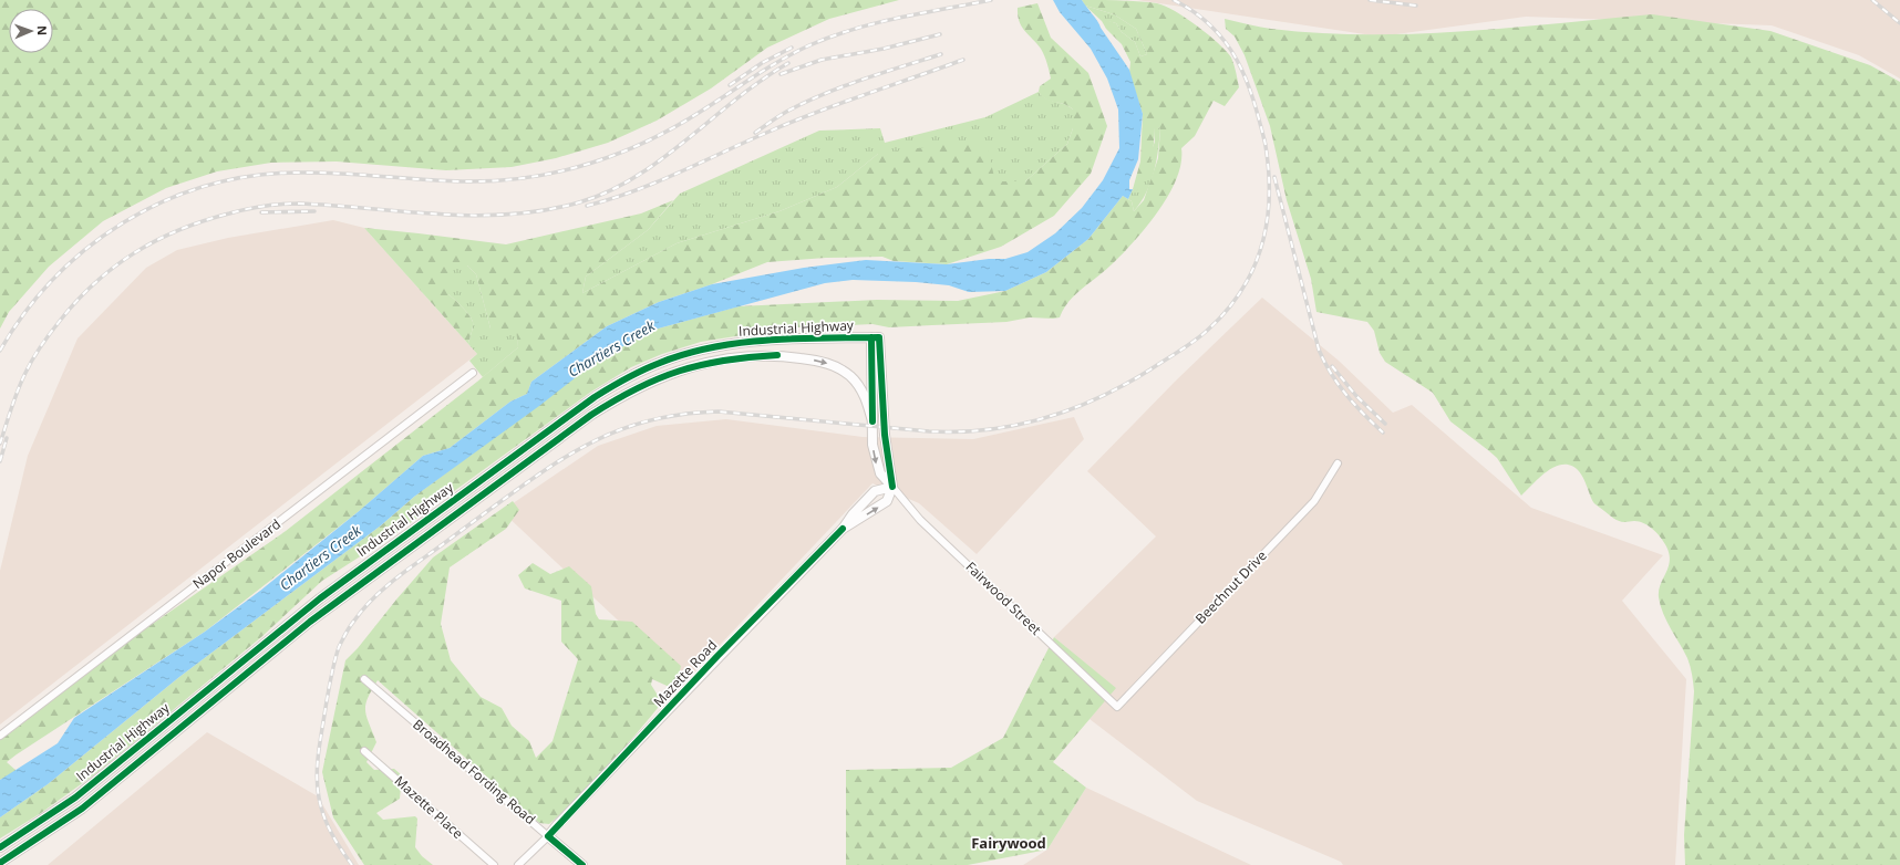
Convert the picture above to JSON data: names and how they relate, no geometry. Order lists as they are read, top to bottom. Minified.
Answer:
{"streets":{"street":["Industrial Highway","Napor Boulevard","Beechnut Drive","Fairwood Street","Mazette Road","Broadhead Fording Road","Mazette Place"]},"crossings":[["Industrial Highway","Fairwood Street"],["Beechnut Drive","Fairwood Street"],["Fairwood Street","Mazette Road"],["Mazette Road","Broadhead Fording Road"]],"districts":["Fairywood"],"water":["Chartiers Creek"],"north":"right"}
